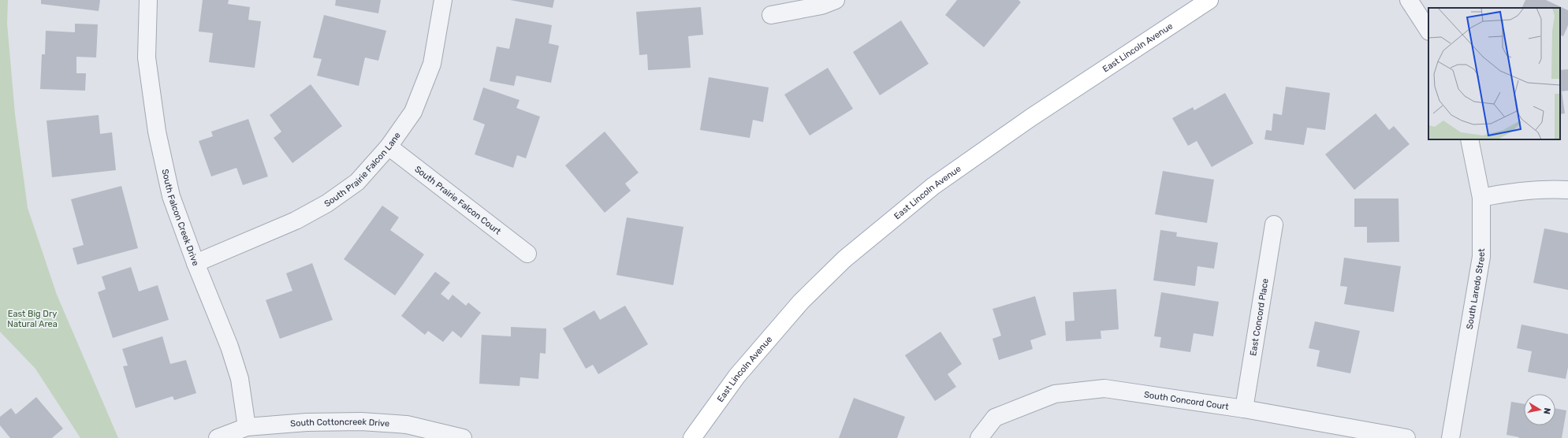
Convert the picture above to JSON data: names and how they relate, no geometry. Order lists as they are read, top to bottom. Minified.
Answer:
{"streets":{"main road":["East Lincoln Avenue"],"street":["South Prairie Falcon Lane","South Prairie Falcon Court","South Falcon Creek Drive","South Laredo Street","East Concord Place","South Concord Court","South Cottoncreek Drive"]},"crossings":[["South Prairie Falcon Lane","South Prairie Falcon Court"],["South Prairie Falcon Lane","South Falcon Creek Drive"],["South Falcon Creek Drive","South Cottoncreek Drive"],["East Concord Place","South Concord Court"]],"parks":["East Big Dry Natural Area"],"north":"right"}
